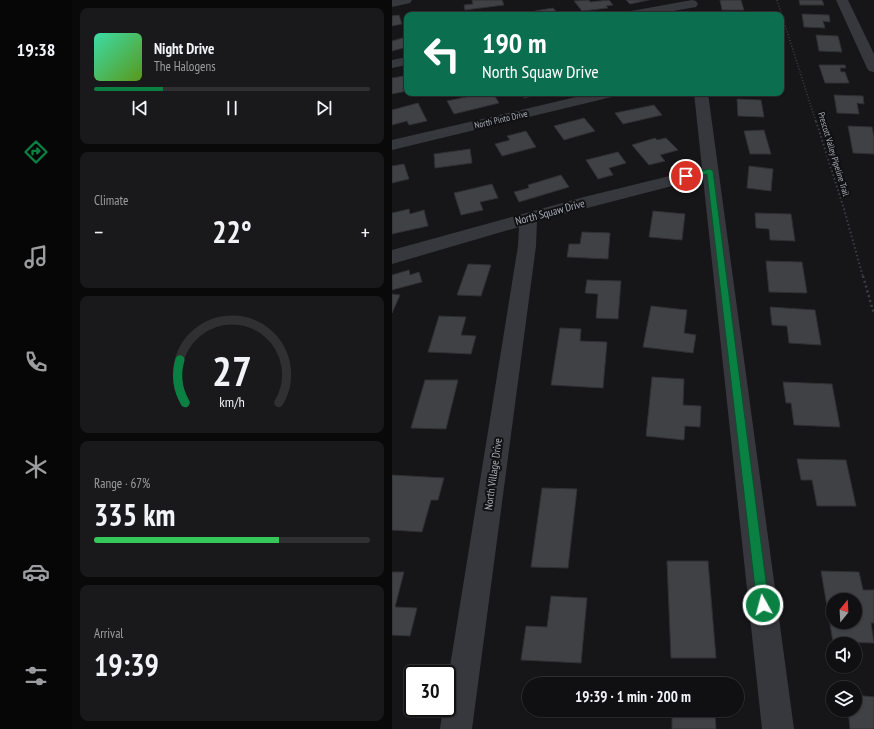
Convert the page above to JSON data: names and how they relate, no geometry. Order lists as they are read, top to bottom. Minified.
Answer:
{"streets":{"street":["North Pinto Drive","North Squaw Drive","North Village Drive"],"path":["Prescott Valley Pipeline Trail"]},"crossings":[["North Squaw Drive","North Village Drive"]],"north":"top","page":{"tabs":"19:38","turn":["190 m","North Squaw Drive"],"song":["Night Drive","The Halogens"],"tile":["Climate",["Range · 67%","335 km"],["Arrival","19:39"]],"heat":["−","22°","+"],"limit":"30","trip":"19:39 · 1 min · 200 m","gauge":["27","km/h"]}}
